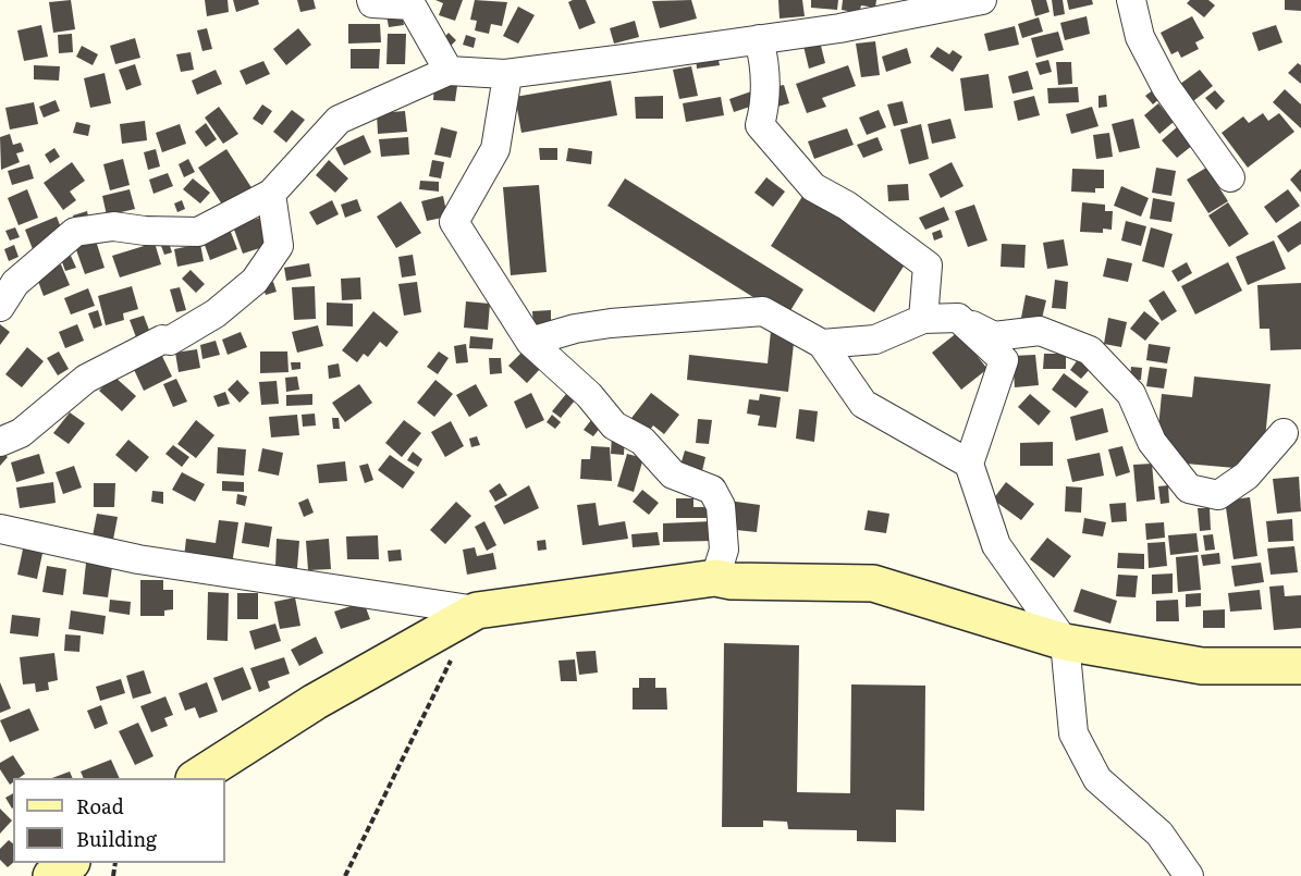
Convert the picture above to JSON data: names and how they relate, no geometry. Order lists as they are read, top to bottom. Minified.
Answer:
{"legend":["Road","Building"]}
